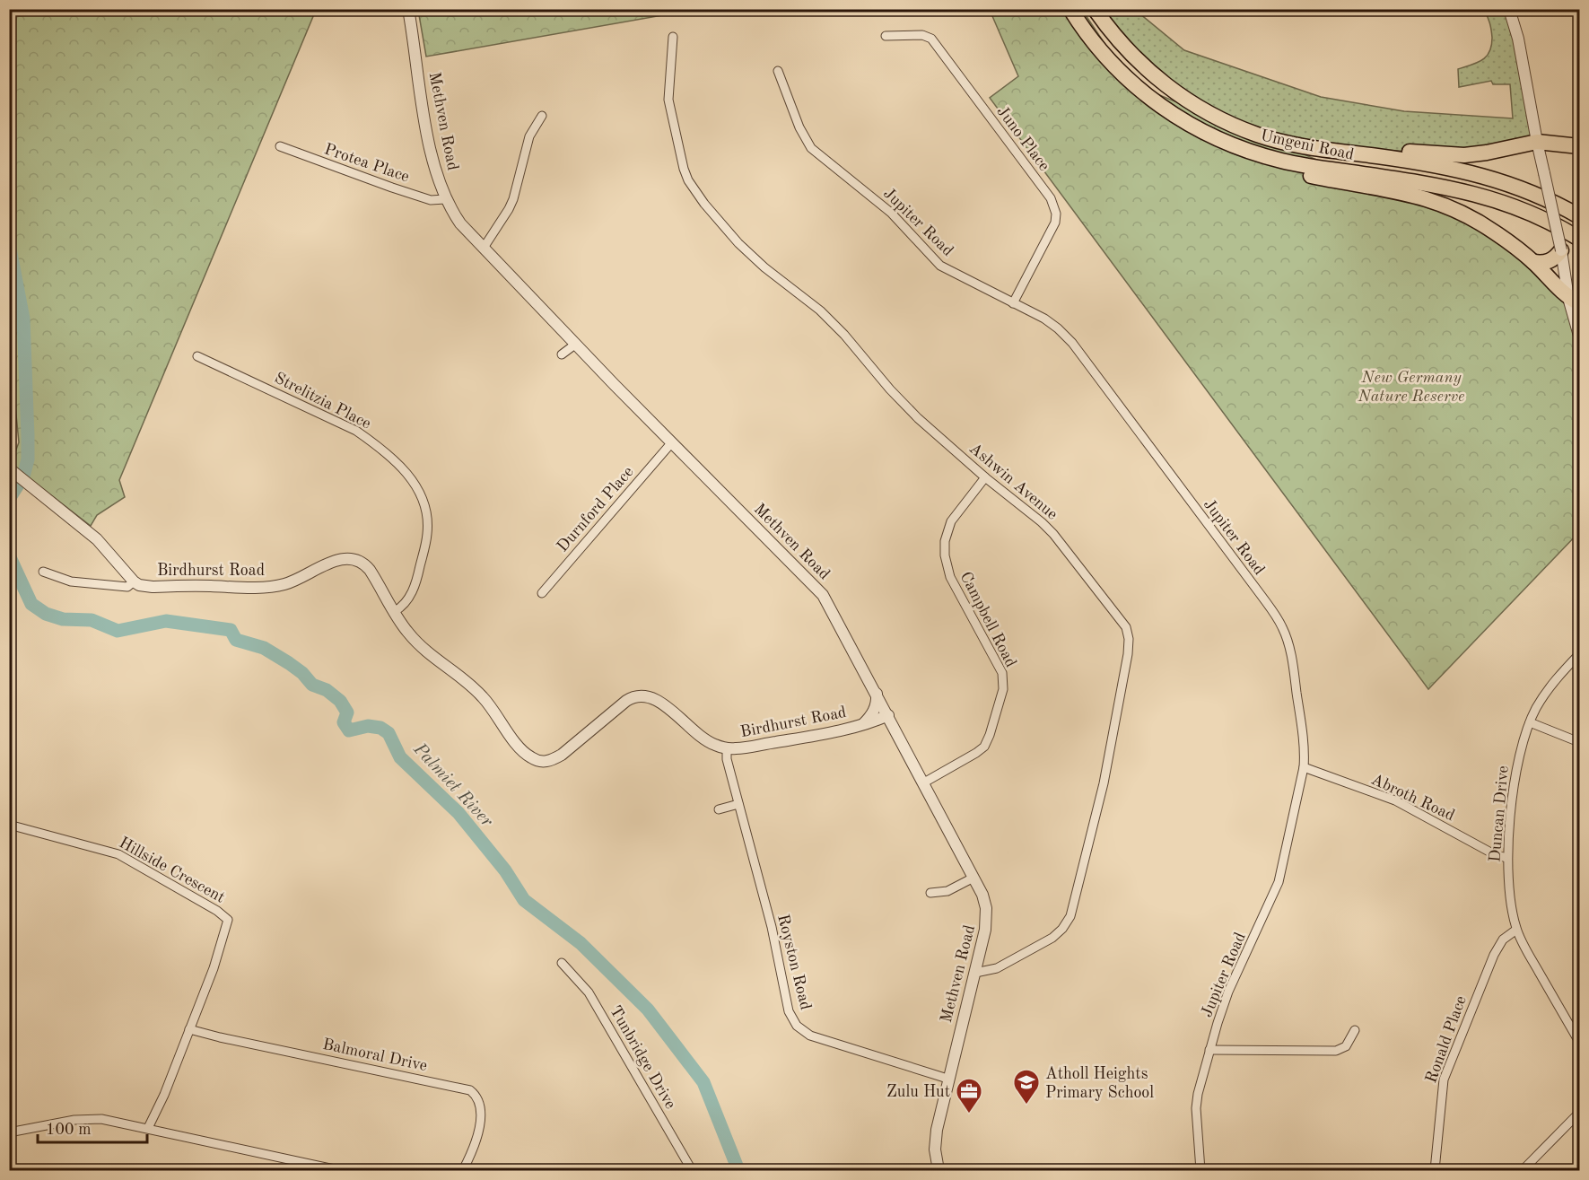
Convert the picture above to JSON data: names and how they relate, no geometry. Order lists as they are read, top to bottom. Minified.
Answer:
{"streets":{"highway":["Umgeni Road"],"street":["Methven Road","Juno Place","Protea Place","Jupiter Road","Strelitzia Place","Ashwin Avenue","Durnford Place","Birdhurst Road","Campbell Road","Abroth Road","Duncan Drive","Hillside Crescent","Royston Road","Ronald Place","Balmoral Drive","Tunbridge Drive"]},"crossings":[["Methven Road","Protea Place"],["Methven Road","Ashwin Avenue"],["Methven Road","Durnford Place"],["Methven Road","Birdhurst Road"],["Methven Road","Campbell Road"],["Methven Road","Royston Road"],["Juno Place","Jupiter Road"],["Jupiter Road","Abroth Road"],["Strelitzia Place","Birdhurst Road"],["Ashwin Avenue","Campbell Road"],["Birdhurst Road","Royston Road"],["Abroth Road","Duncan Drive"],["Duncan Drive","Ronald Place"],["Hillside Crescent","Balmoral Drive"]],"water":["Palmiet River"],"parks":["New Germany Nature Reserve"],"places":{"school or university":["Atholl Heights Primary School"],"office":["Zulu Hut"]},"scale_bar":"100 m"}
